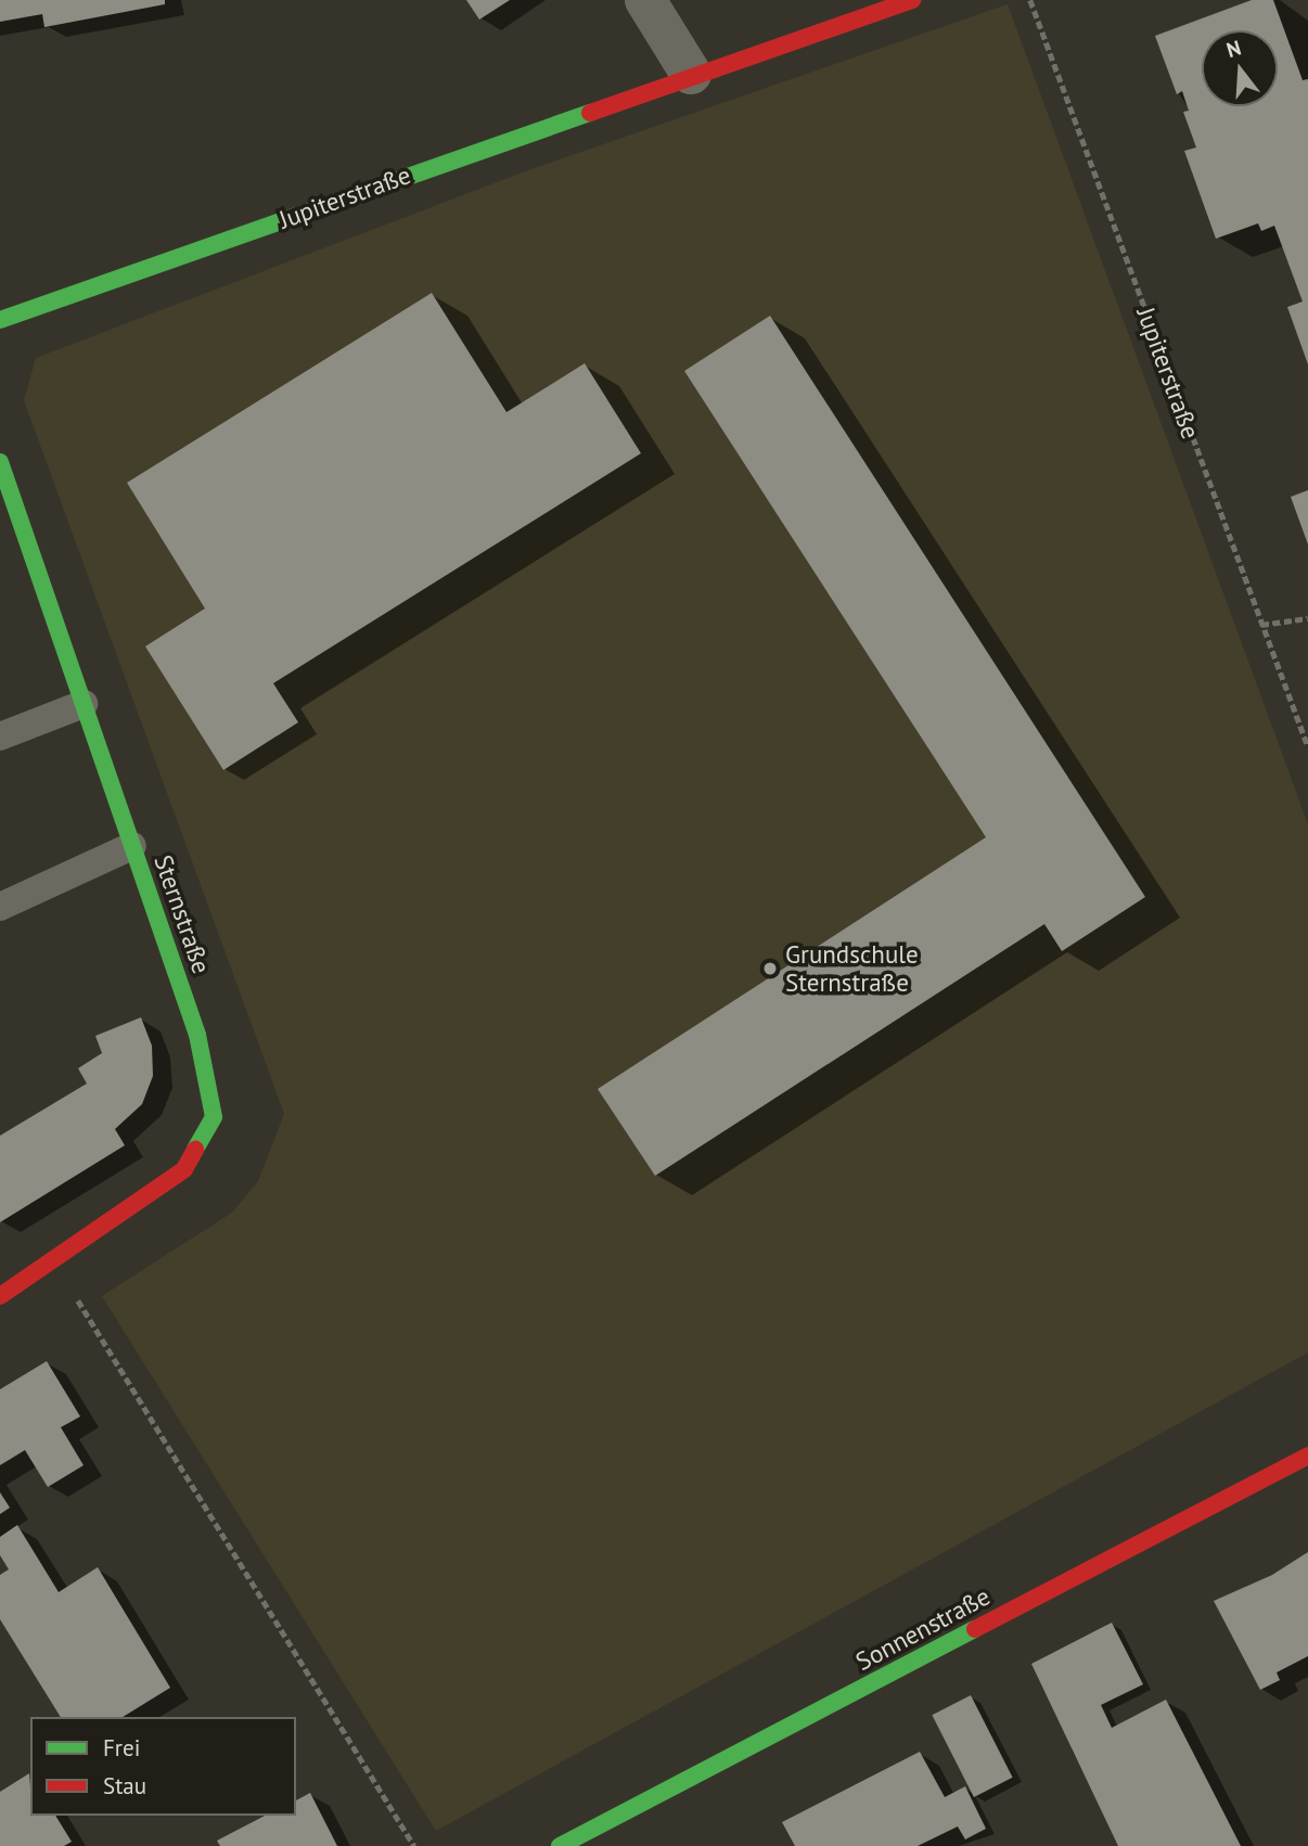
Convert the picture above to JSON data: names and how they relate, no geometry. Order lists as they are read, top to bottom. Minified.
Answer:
{"streets":{"street":["Jupiterstraße","Sternstraße","Sonnenstraße"]},"places":["Grundschule Sternstraße"],"legend":["Frei","Stau"],"north":"top"}
